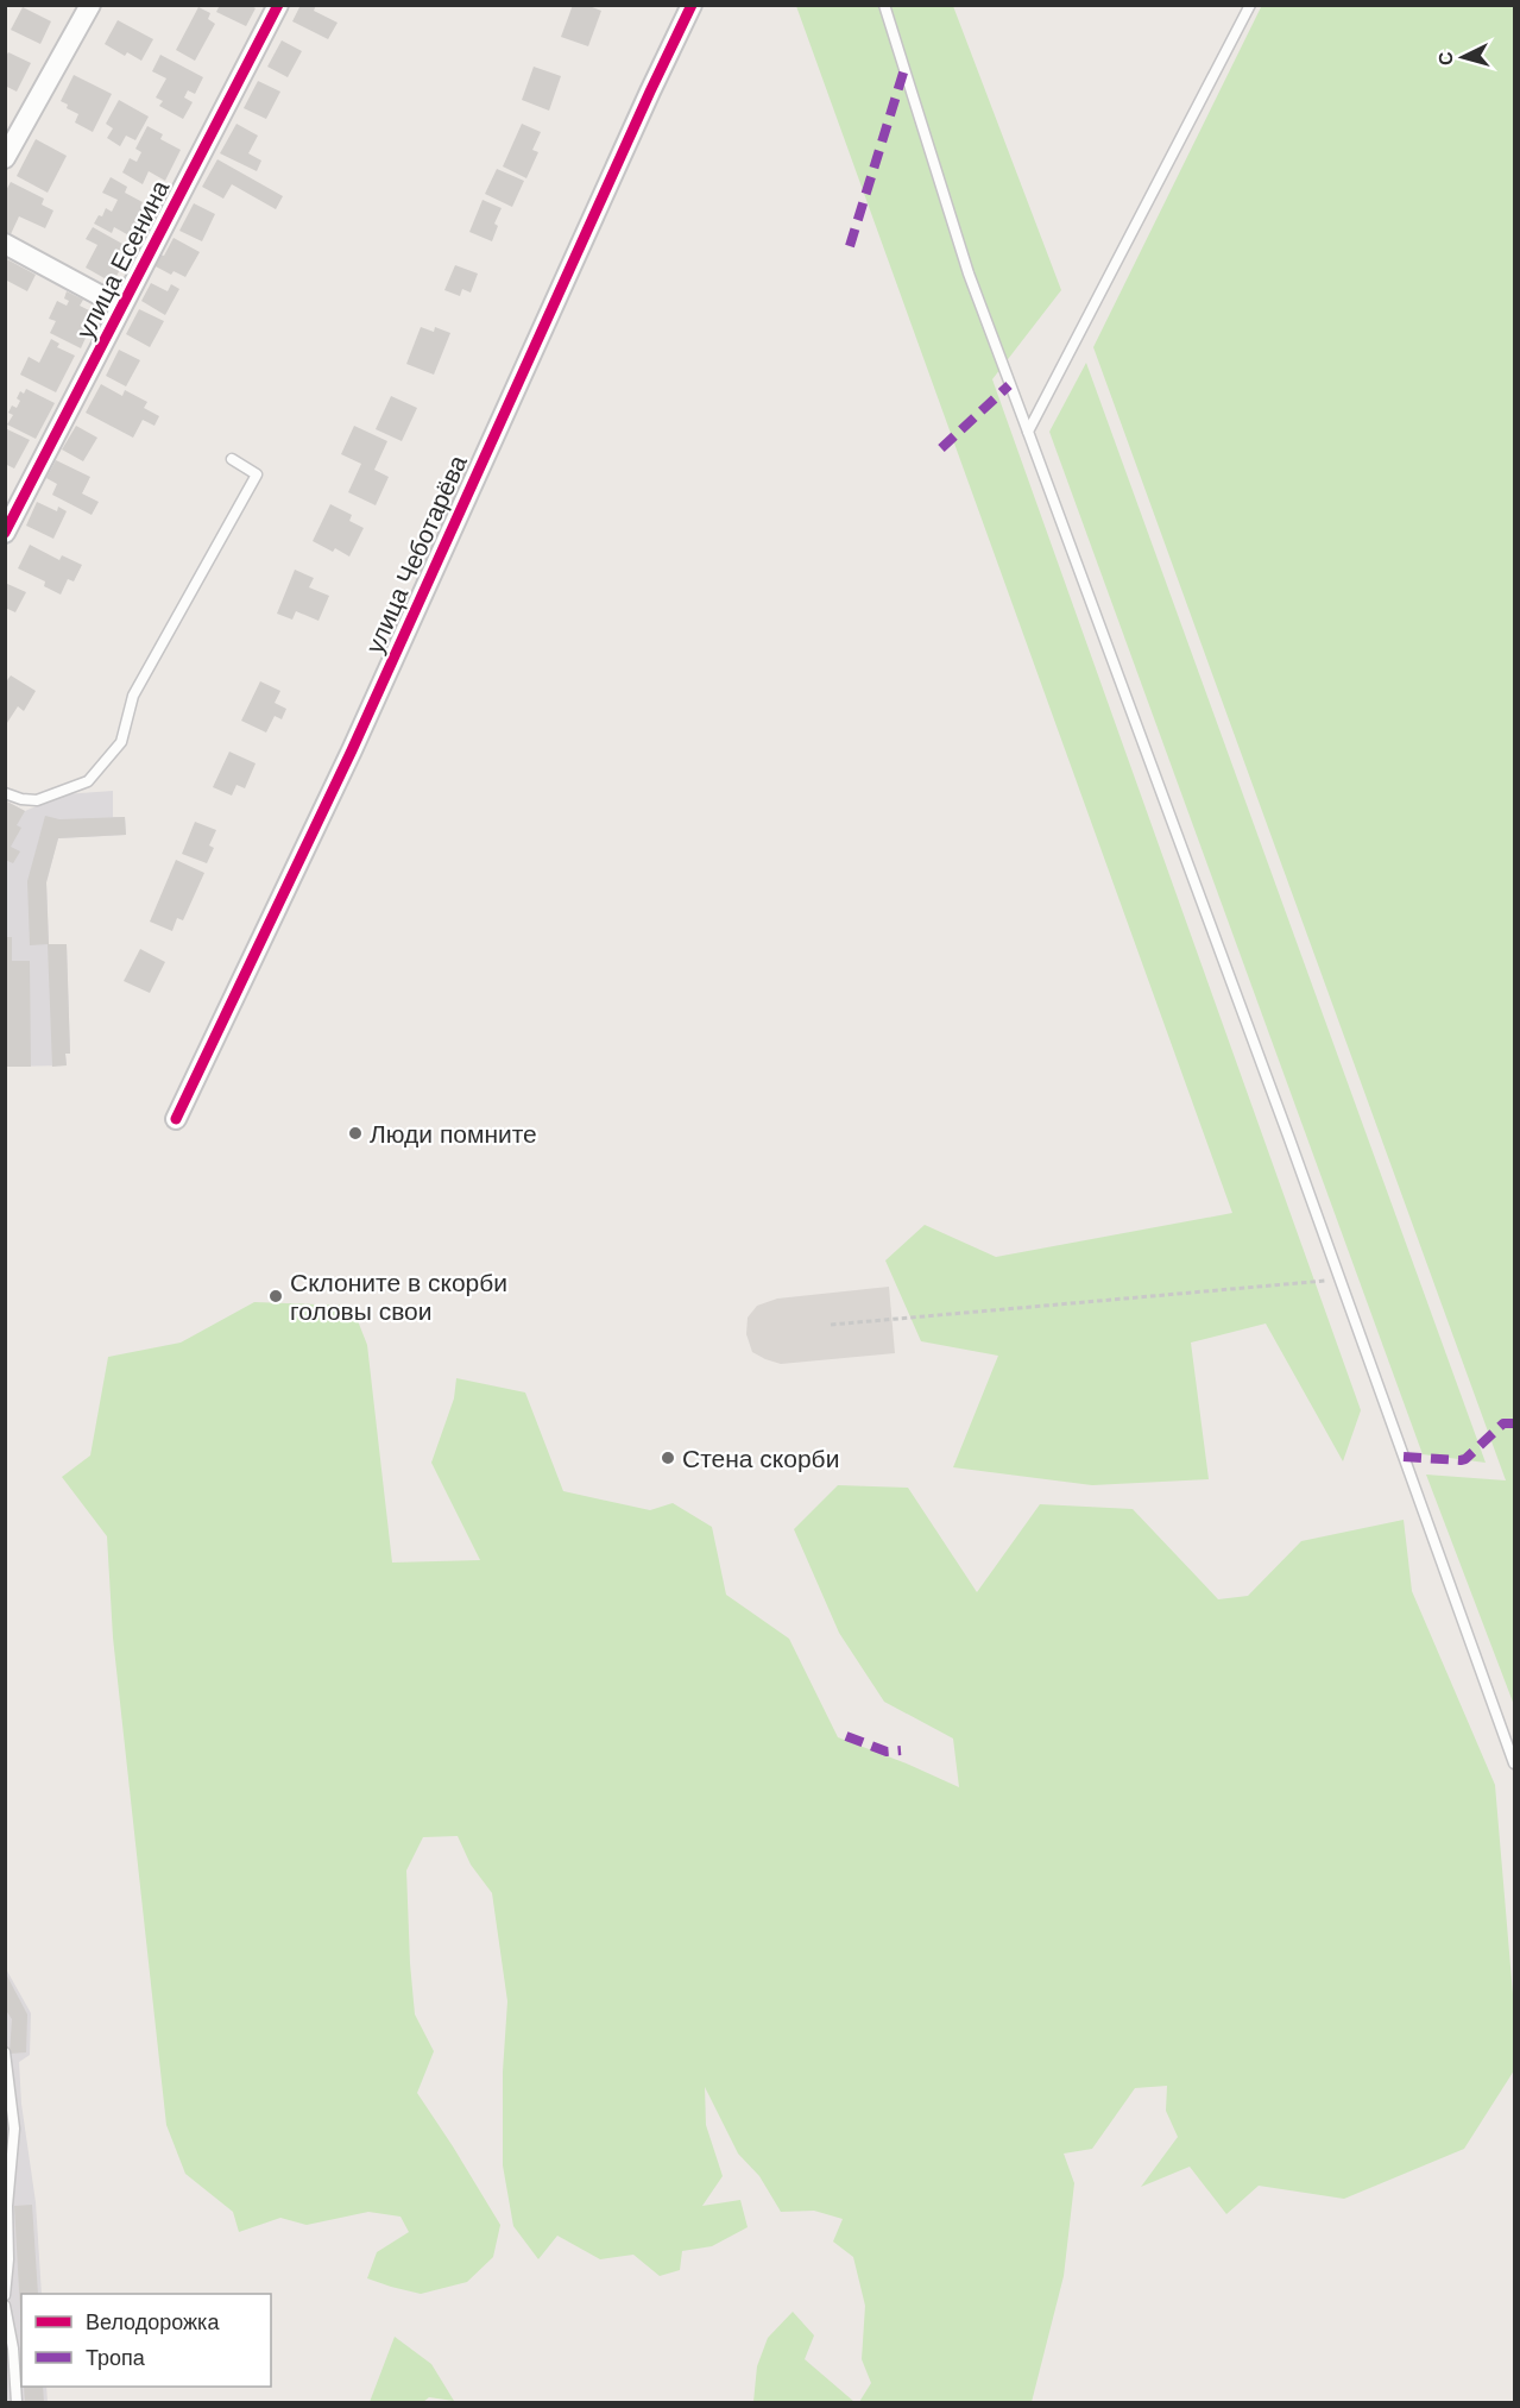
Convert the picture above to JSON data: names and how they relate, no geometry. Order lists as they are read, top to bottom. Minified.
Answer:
{"streets":{"street":["улица Есенина","улица Чеботарёва"]},"places":["Люди помните","Склоните в скорби головы свои","Стена скорби"],"legend":["Велодорожка","Тропа"],"north":"left"}
